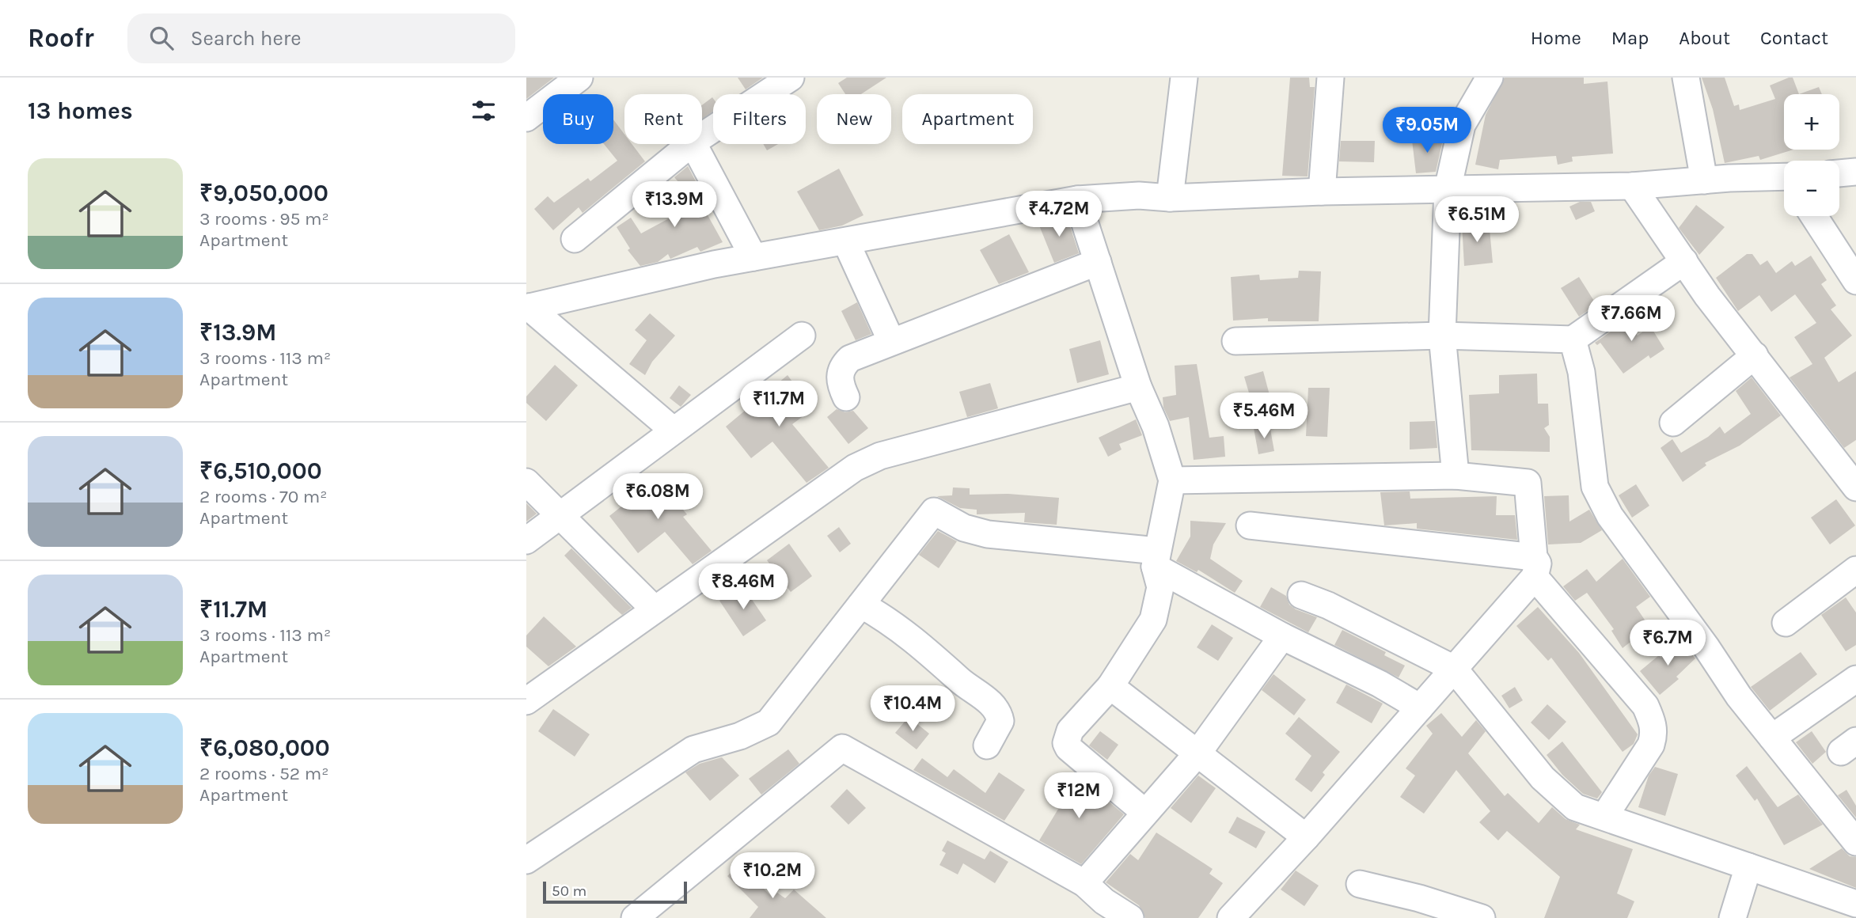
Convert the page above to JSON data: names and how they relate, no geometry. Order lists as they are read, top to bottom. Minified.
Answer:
{"scale_bar":"50 m","page":{"header":"Roofr","search":"Search here","nav":["Home","Map","About","Contact"],"heading":"13 homes","map_buttons":["+","−"],"chip":["Buy","Rent","Filters","New","Apartment"],"price":["₹9.05M","₹13.9M","₹4.72M","₹6.51M","₹7.66M","₹11.7M","₹5.46M","₹6.08M","₹8.46M","₹6.7M","₹10.4M","₹12M","₹10.2M"],"list":[{"name":"₹9,050,000","note":"3 rooms · 95 m² · Apartment"},{"name":"₹13.9M","note":"3 rooms · 113 m² · Apartment"},{"name":"₹6,510,000","note":"2 rooms · 70 m² · Apartment"},{"name":"₹11.7M","note":"3 rooms · 113 m² · Apartment"},{"name":"₹6,080,000","note":"2 rooms · 52 m² · Apartment"}],"scale":"50 m"}}
